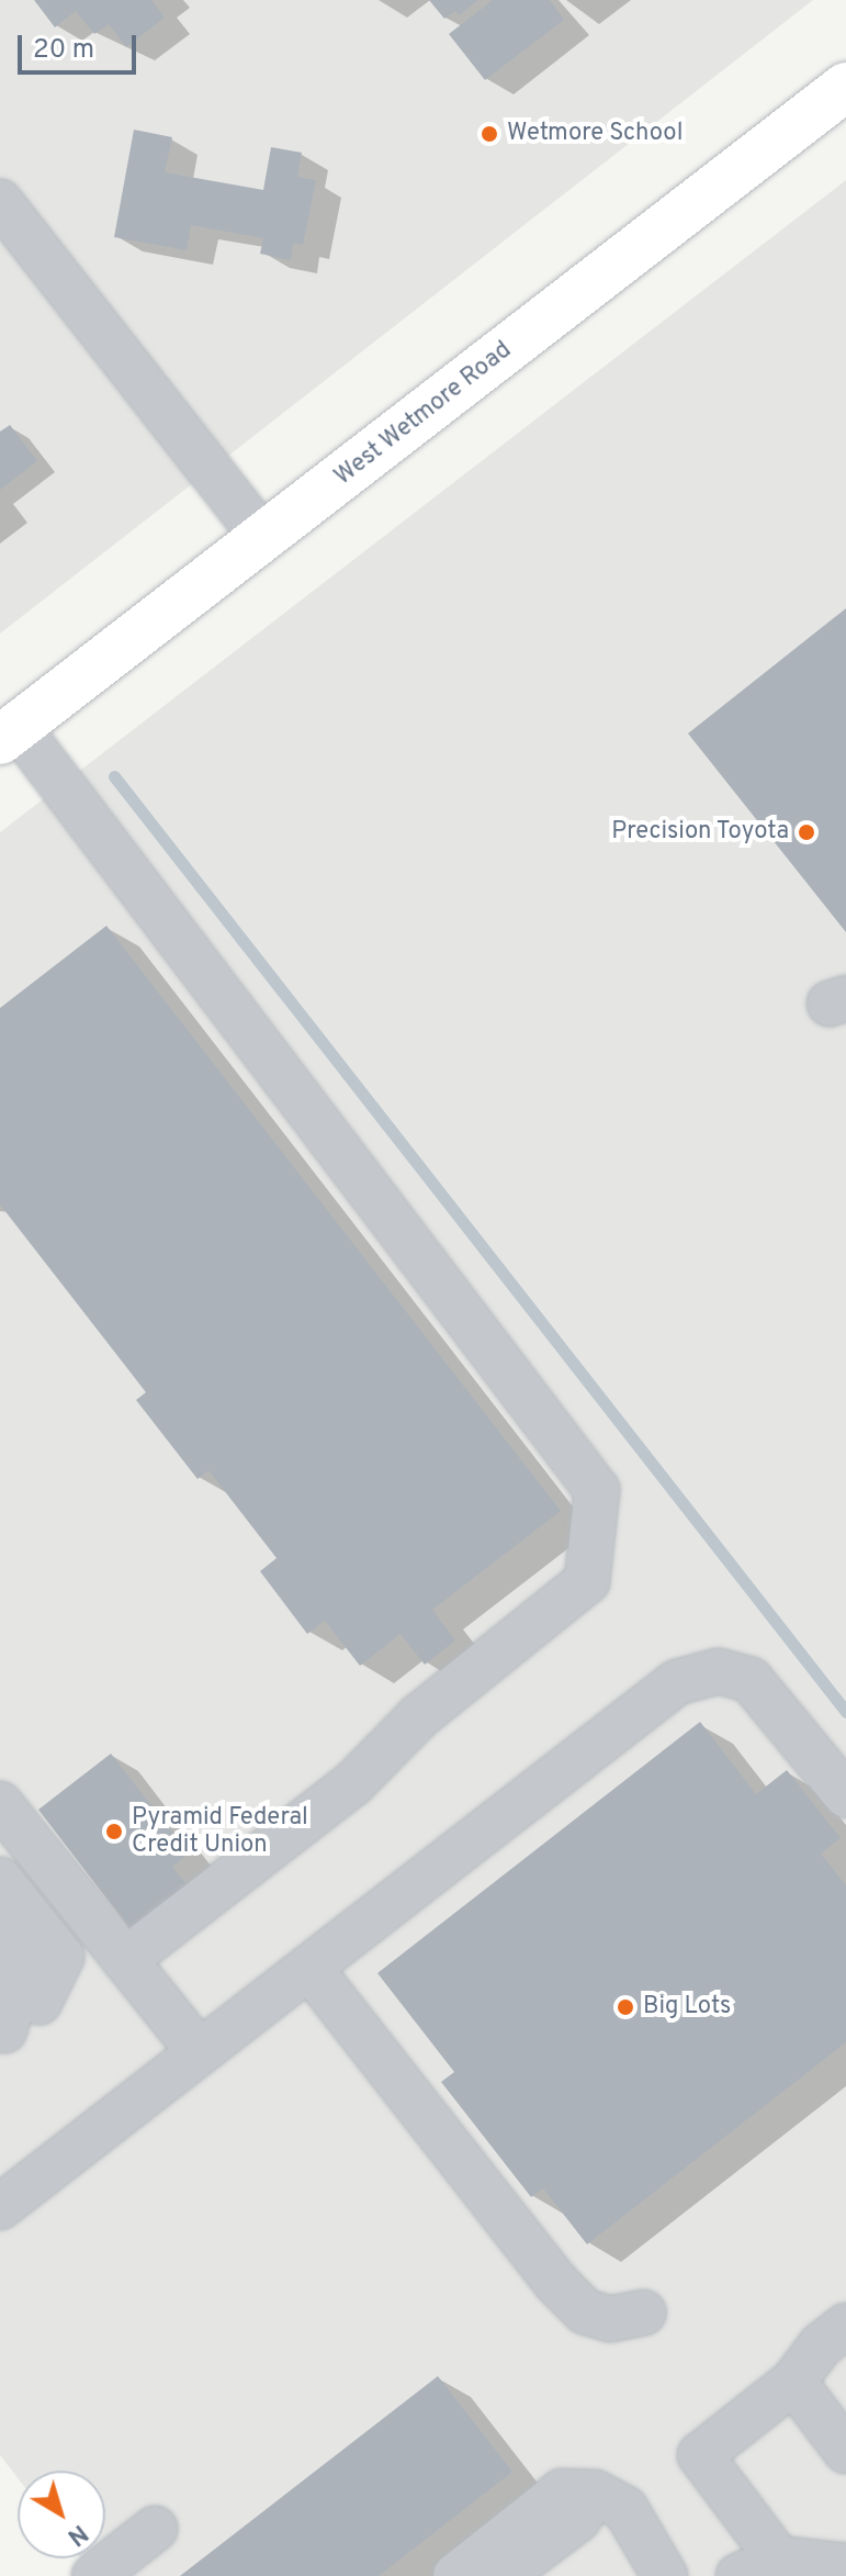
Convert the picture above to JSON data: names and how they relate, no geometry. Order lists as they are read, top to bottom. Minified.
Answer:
{"streets":{"main road":["West Wetmore Road"]},"places":["Wetmore School","Precision Toyota","Pyramid Federal Credit Union","Big Lots"],"scale_bar":"20 m","north":"bottom right"}
